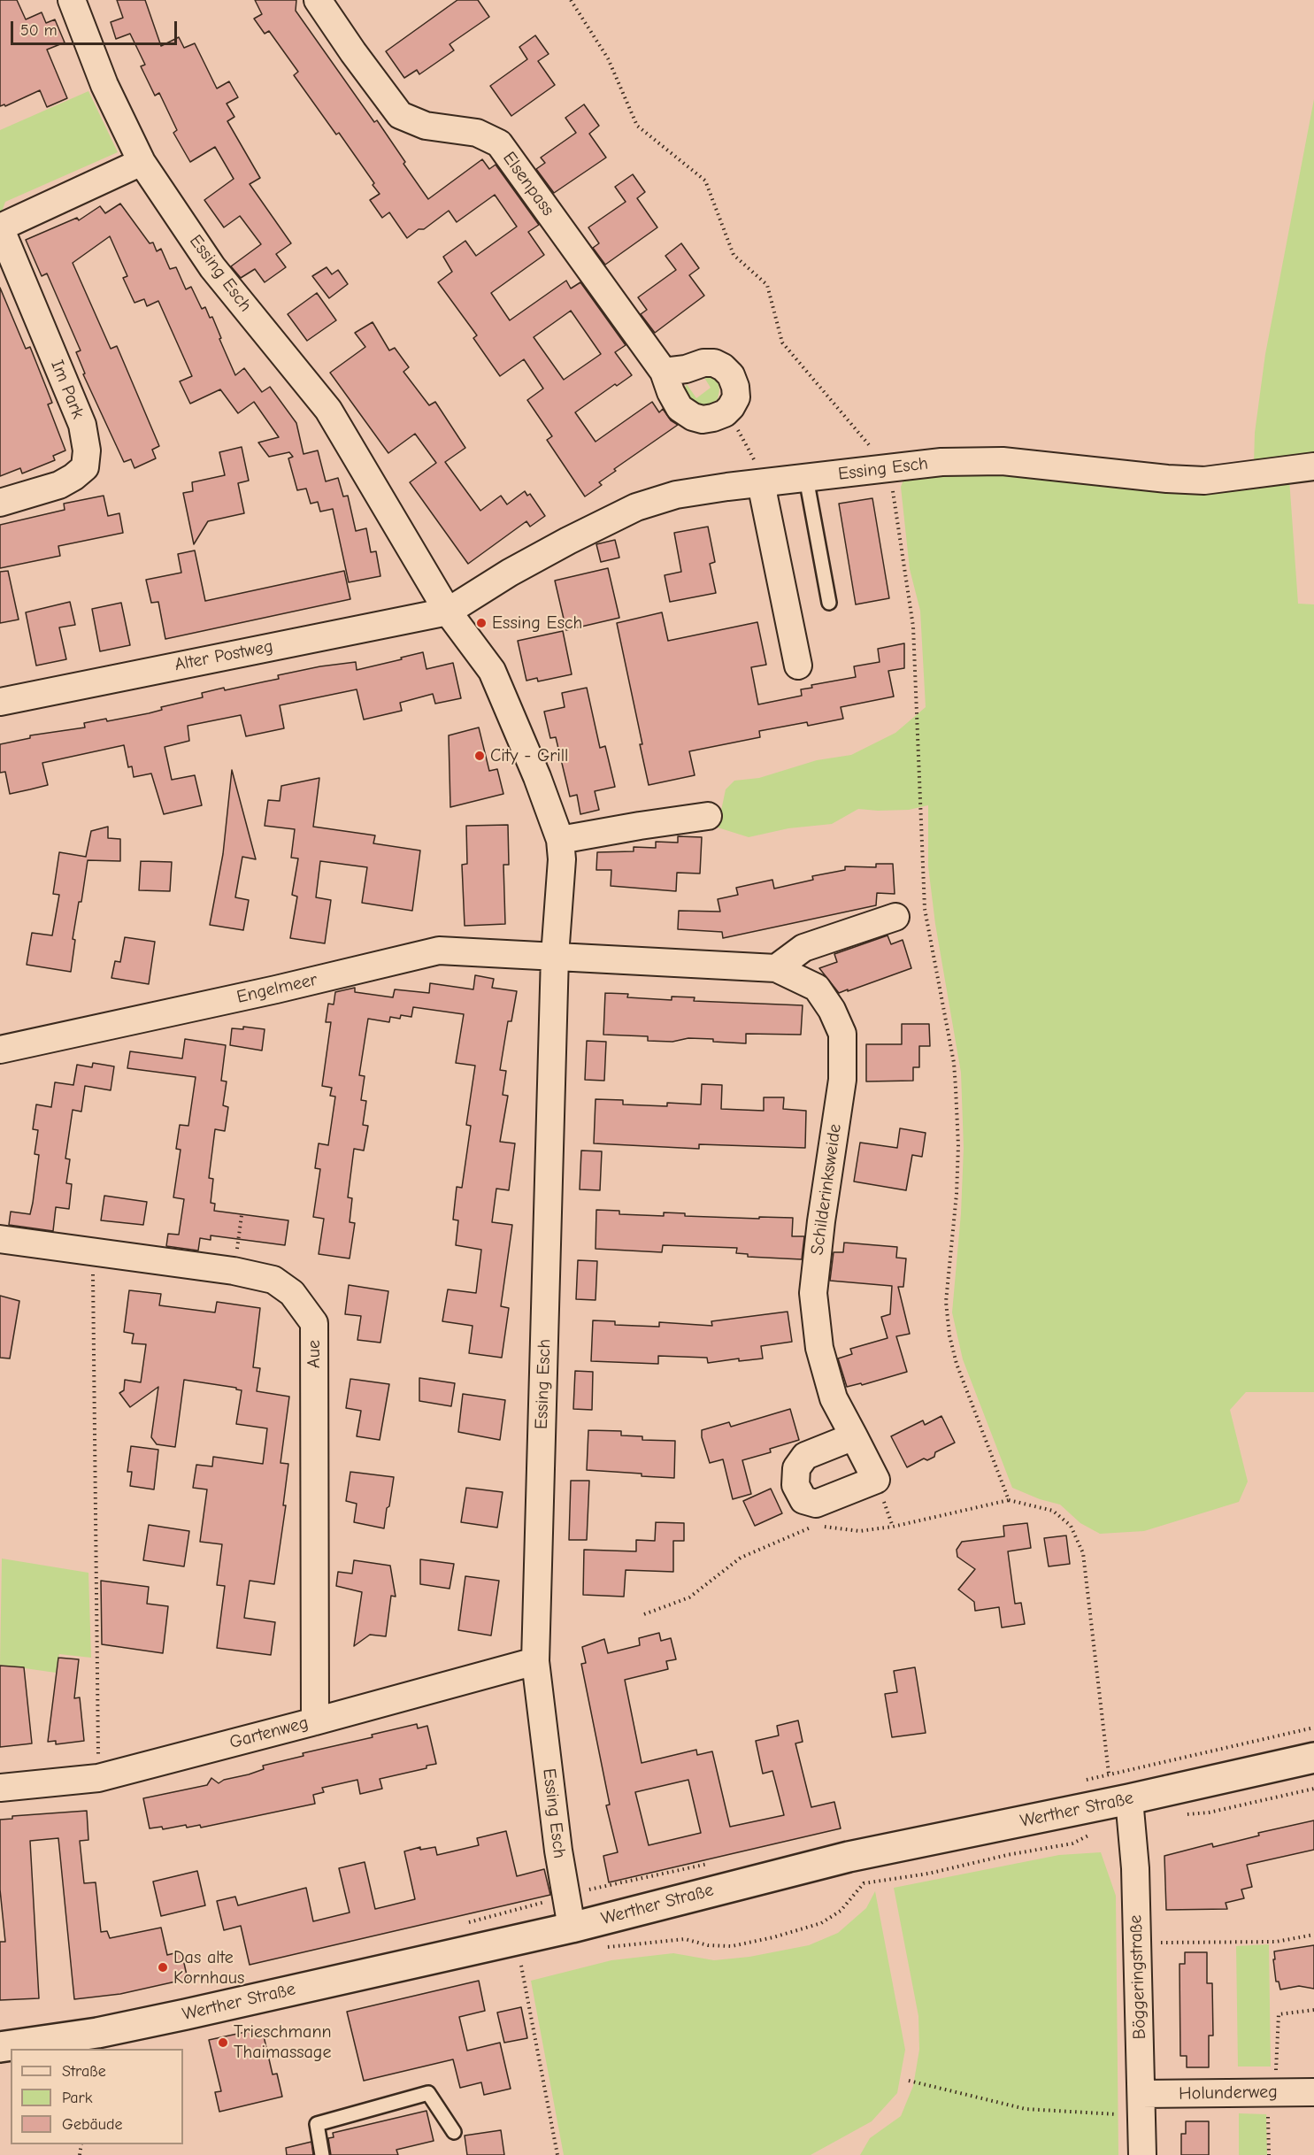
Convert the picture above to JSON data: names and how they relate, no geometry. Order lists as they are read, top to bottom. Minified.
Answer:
{"streets":{"main road":["Werther Straße"],"street":["Elsenpass","Essing Esch","Im Park","Alter Postweg","Engelmeer","Schilderinksweide","Aue","Gartenweg","Böggeringstraße","Holunderweg"]},"crossings":[["Essing Esch","Im Park"],["Essing Esch","Alter Postweg"],["Essing Esch","Engelmeer"],["Essing Esch","Schilderinksweide"],["Essing Esch","Gartenweg"],["Essing Esch","Werther Straße"],["Engelmeer","Schilderinksweide"],["Aue","Gartenweg"],["Werther Straße","Böggeringstraße"],["Böggeringstraße","Holunderweg"]],"places":["Essing Esch","City - Grill","Das alte Kornhaus","Trieschmann Thaimassage"],"legend":["Straße","Park","Gebäude"],"scale_bar":"50 m"}
